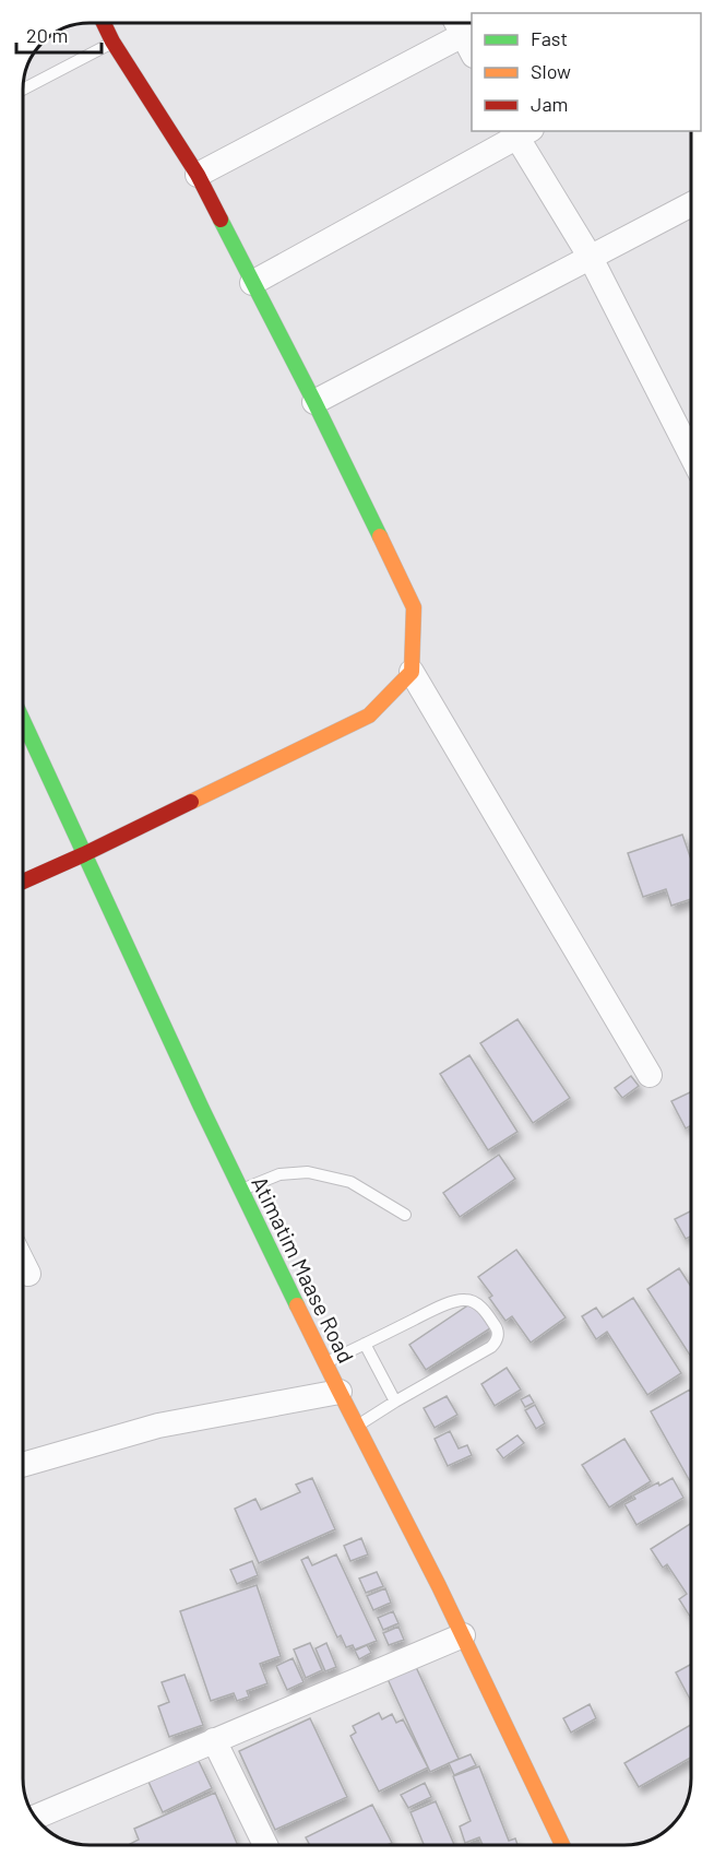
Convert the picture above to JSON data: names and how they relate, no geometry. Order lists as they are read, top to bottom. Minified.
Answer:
{"streets":{"main road":["Atimatim Maase Road"]},"legend":["Fast","Slow","Jam"],"scale_bar":"20 m"}
